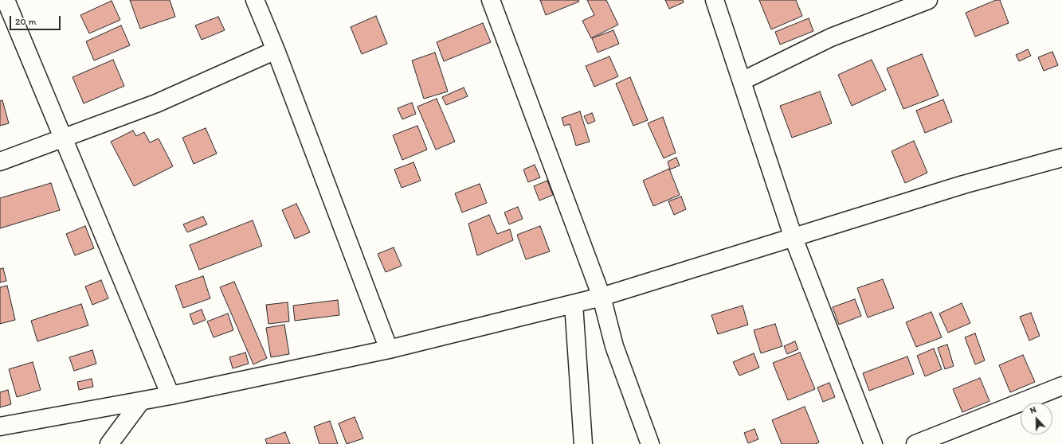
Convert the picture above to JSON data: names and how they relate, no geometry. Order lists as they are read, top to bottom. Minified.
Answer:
{"scale_bar":"20 m","north":"top"}
